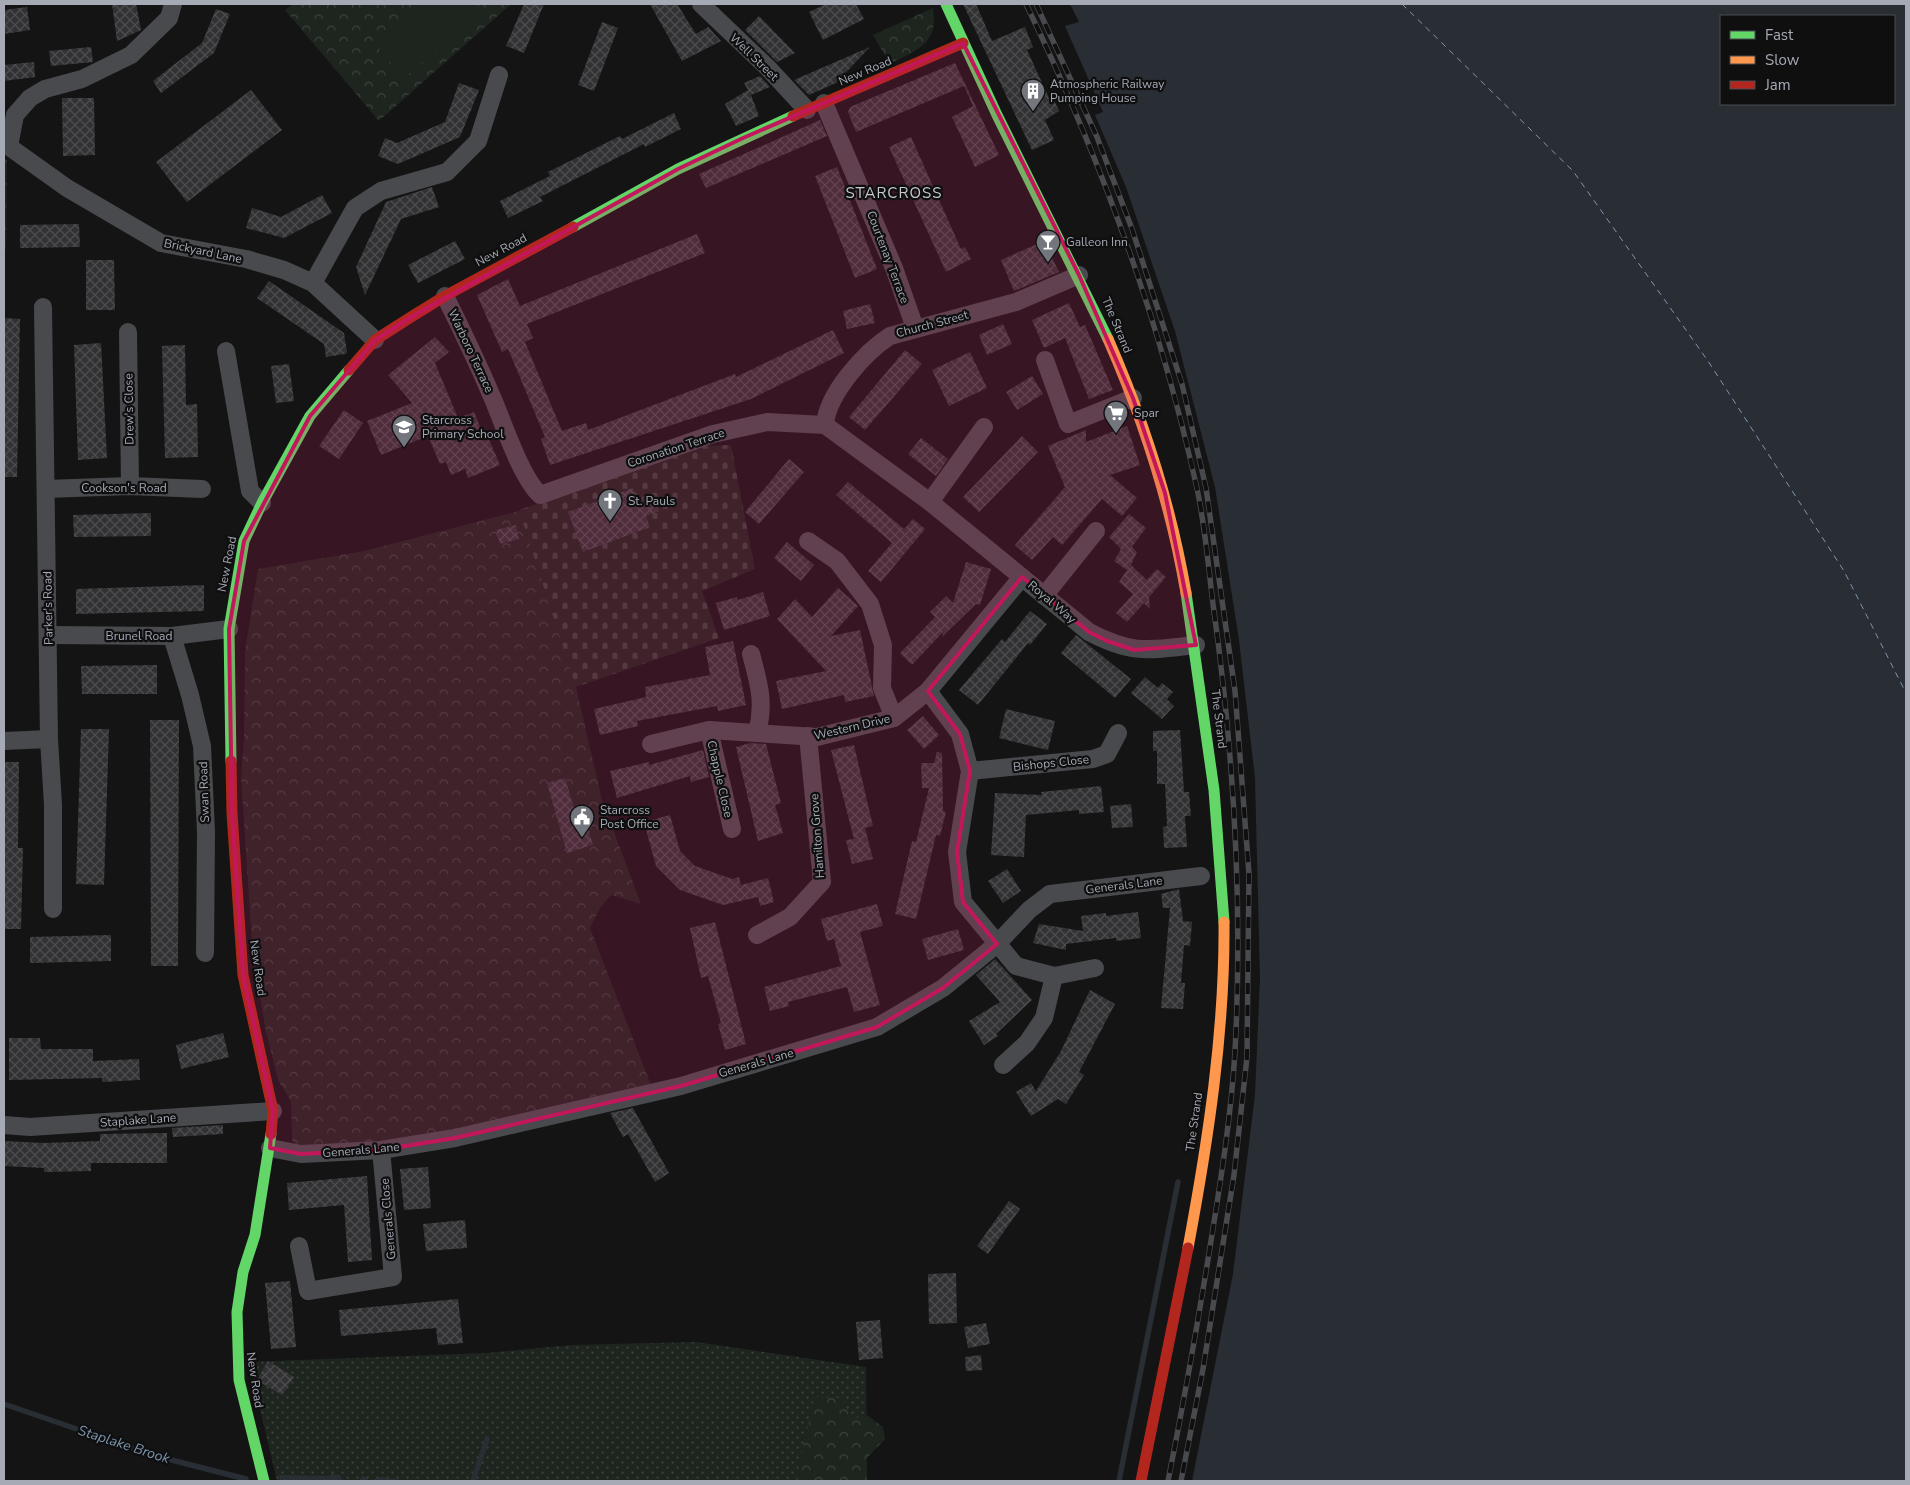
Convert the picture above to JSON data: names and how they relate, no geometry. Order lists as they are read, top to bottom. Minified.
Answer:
{"streets":{"street":["Well Street","New Road","Brickyard Lane","Courtenay Terrace","Church Street","The Strand","Warboro Terrace","Drew's Close","Coronation Terrace","Cookson's Road","Royal Way","Parker's Road","Brunel Road","Western Drive","Bishops Close","Chapple Close","Swan Road","Hamilton Grove","Generals Lane","Staplake Lane","Generals Close"]},"crossings":[["Well Street","New Road"],["New Road","Brickyard Lane"],["New Road","Courtenay Terrace"],["New Road","The Strand"],["New Road","Warboro Terrace"],["New Road","Brunel Road"],["New Road","Generals Lane"],["New Road","Staplake Lane"],["Courtenay Terrace","Church Street"],["Church Street","The Strand"],["Church Street","Coronation Terrace"],["Church Street","Royal Way"],["The Strand","Royal Way"],["Warboro Terrace","Coronation Terrace"],["Drew's Close","Cookson's Road"],["Coronation Terrace","Royal Way"],["Cookson's Road","Parker's Road"],["Royal Way","Western Drive"],["Parker's Road","Brunel Road"],["Brunel Road","Swan Road"],["Western Drive","Chapple Close"],["Western Drive","Hamilton Grove"],["Generals Lane","Generals Close"]],"districts":["STARCROSS"],"water":["Staplake Brook"],"places":{"building":["Atmospheric Railway Pumping House"],"bar":["Galleon Inn"],"supermarket":["Spar"],"school or university":["Starcross Primary School"],"church":["St. Pauls"],"public building":["Starcross Post Office"]},"legend":["Fast","Slow","Jam"]}
